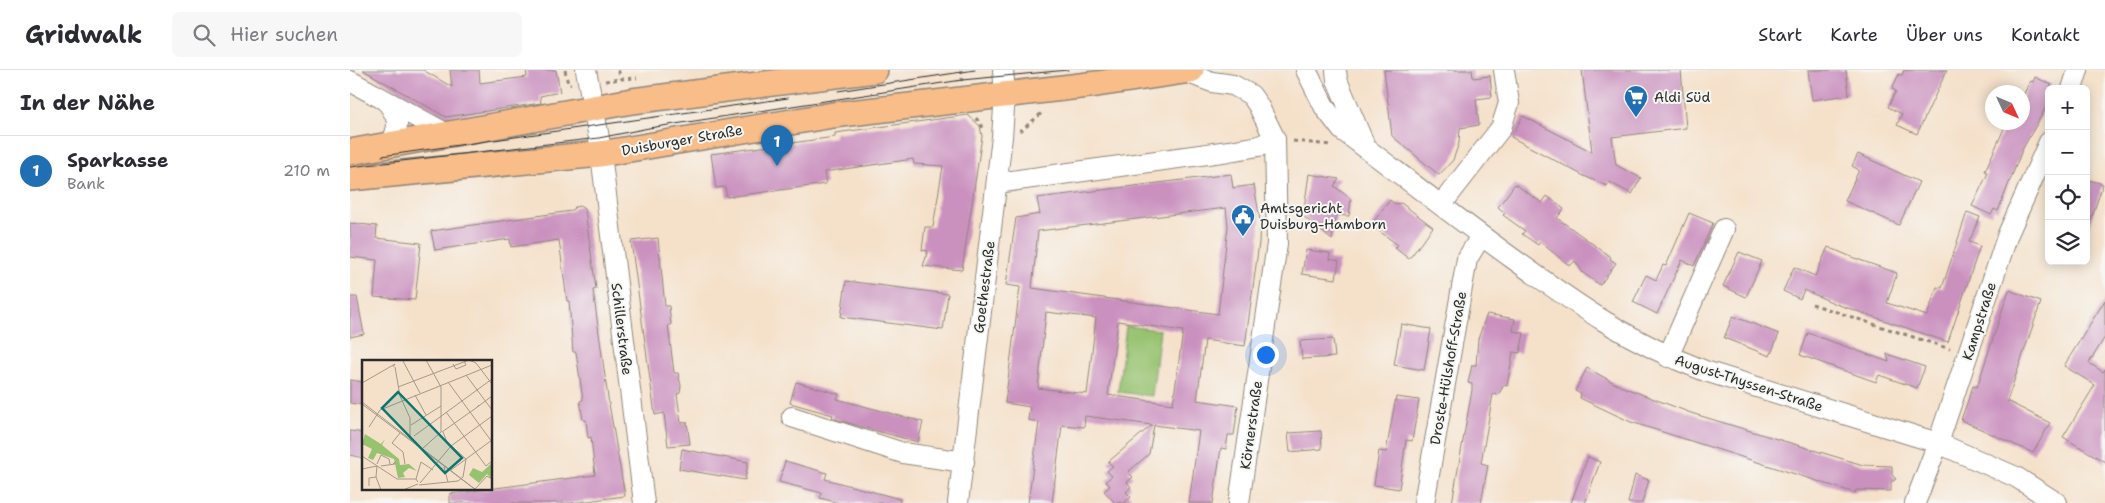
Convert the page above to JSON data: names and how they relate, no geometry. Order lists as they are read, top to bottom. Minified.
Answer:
{"streets":{"main road":["Duisburger Straße"],"street":["Goethestraße","Kampstraße","Schillerstraße","Droste-Hülshoff-Straße","August-Thyssen-Straße","Körnerstraße"]},"crossings":[["Duisburger Straße","Goethestraße"],["Duisburger Straße","Schillerstraße"],["Kampstraße","August-Thyssen-Straße"],["Droste-Hülshoff-Straße","August-Thyssen-Straße"]],"places":{"supermarket":["Aldi Süd"],"public building":["Amtsgericht Duisburg-Hamborn"]},"north":"bottom right","page":{"header":"Gridwalk","search":"Hier suchen","nav":["Start","Karte","Über uns","Kontakt"],"heading":"In der Nähe","map_buttons":["+","−"],"pins":"1","list":[{"mark":"1","name":"Sparkasse","note":"Bank","value":"210 m"}]}}
